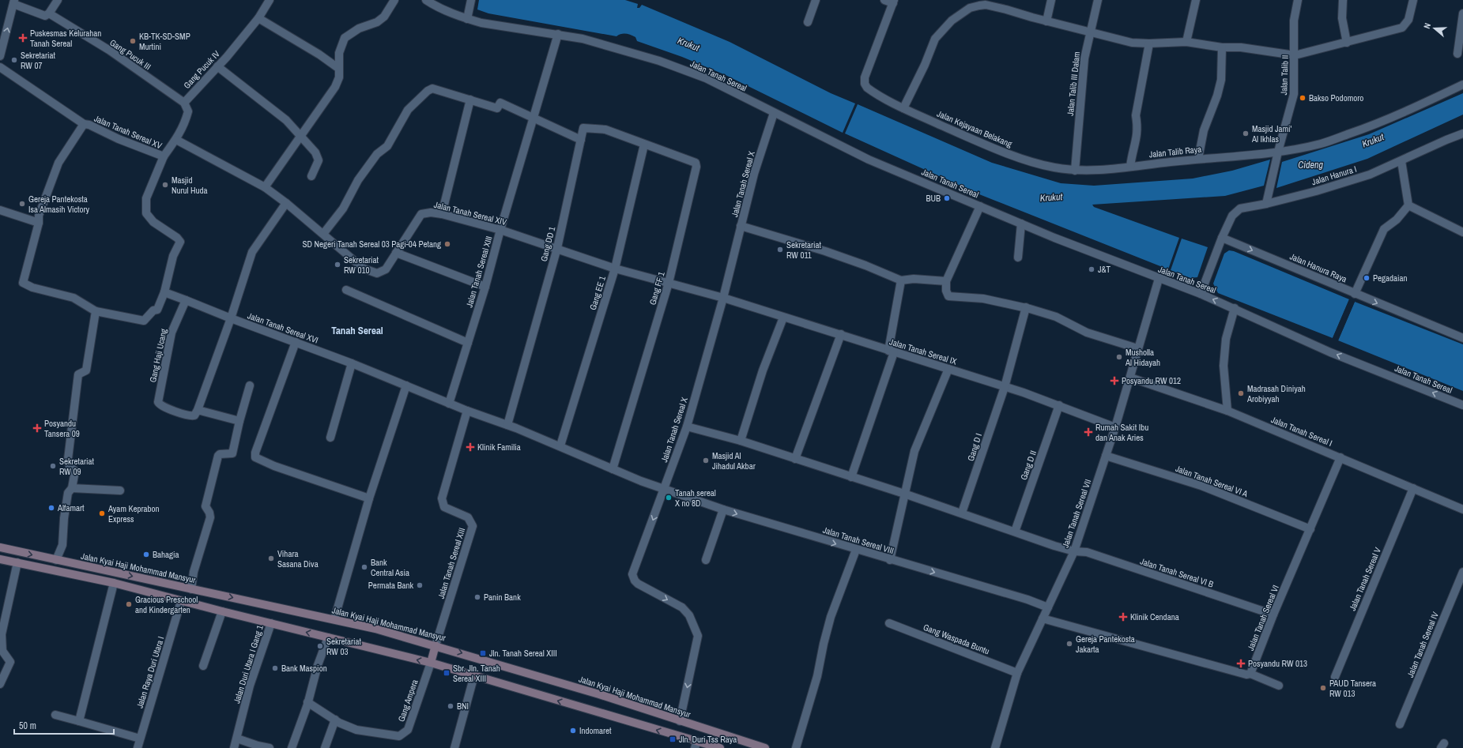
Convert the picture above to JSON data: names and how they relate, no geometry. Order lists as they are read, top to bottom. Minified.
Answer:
{"streets":{"main road":["Jalan Kyai Haji Mohammad Mansyur"],"street":["Gang Pucuk III","Gang Pucuk IV","Jalan Talib II","Jalan Tanah Sereal","Jalan Talib III Dalam","Jalan Kejayaan Belakang","Jalan Tanah Sereal XV","Jalan Talib Raya","Jalan Hanura I","Jalan Tanah Sereal X","Jalan Tanah Sereal XIV","Gang DD 1","Jalan Hanura Raya","Jalan Tanah Sereal XIII","Gang FF 1","Gang EE 1","Jalan Tanah Sereal XVI","Jalan Tanah Sereal IX","Gang Haji Ucang","Jalan Tanah Sereal I","Gang D I","Gang D II","Jalan Tanah Sereal VI A","Jalan Tanah Sereal VII","Jalan Tanah Sereal VIII","Jalan Tanah Sereal VI B","Jalan Tanah Sereal V","Jalan Tanah Sereal VI","Gang Waspada Buntu","Jalan Tanah Sereal IV","Jalan Duri Utara I Gang 1","Jalan Raya Duri Utara I","Gang Ampera"]},"crossings":[["Gang Pucuk III","Gang Pucuk IV"],["Gang Pucuk IV","Jalan Tanah Sereal XV"],["Jalan Talib II","Jalan Talib Raya"],["Jalan Talib II","Jalan Hanura I"],["Jalan Tanah Sereal","Jalan Tanah Sereal X"],["Jalan Tanah Sereal","Jalan Tanah Sereal XIII"],["Jalan Tanah Sereal","Jalan Tanah Sereal VII"],["Jalan Talib III Dalam","Jalan Kejayaan Belakang"],["Jalan Talib III Dalam","Jalan Talib Raya"],["Jalan Kejayaan Belakang","Jalan Talib Raya"],["Jalan Hanura I","Jalan Hanura Raya"],["Jalan Tanah Sereal X","Jalan Tanah Sereal XIV"],["Jalan Tanah Sereal X","Jalan Tanah Sereal IX"],["Jalan Tanah Sereal X","Jalan Tanah Sereal VIII"],["Jalan Tanah Sereal X","Jalan Kyai Haji Mohammad Mansyur"],["Jalan Tanah Sereal X","Jalan Tanah Sereal VI B"],["Jalan Tanah Sereal XIV","Gang DD 1"],["Jalan Tanah Sereal XIV","Jalan Tanah Sereal XIII"],["Jalan Tanah Sereal XIV","Gang FF 1"],["Jalan Tanah Sereal XIV","Gang EE 1"],["Jalan Tanah Sereal XIV","Jalan Tanah Sereal IX"],["Gang DD 1","Gang FF 1"],["Gang DD 1","Gang EE 1"],["Jalan Tanah Sereal XIII","Jalan Tanah Sereal XVI"],["Jalan Tanah Sereal XIII","Jalan Kyai Haji Mohammad Mansyur"],["Gang FF 1","Gang EE 1"],["Jalan Tanah Sereal IX","Gang D I"],["Jalan Tanah Sereal IX","Gang D II"],["Jalan Tanah Sereal IX","Jalan Tanah Sereal VII"],["Jalan Tanah Sereal I","Jalan Tanah Sereal VII"],["Jalan Tanah Sereal I","Jalan Tanah Sereal V"],["Jalan Tanah Sereal I","Jalan Tanah Sereal VI"],["Gang D I","Jalan Tanah Sereal VI B"],["Gang D II","Jalan Tanah Sereal VI B"],["Jalan Tanah Sereal VI A","Jalan Tanah Sereal VII"],["Jalan Tanah Sereal VI A","Jalan Tanah Sereal VI"],["Jalan Tanah Sereal VII","Jalan Tanah Sereal VIII"],["Jalan Tanah Sereal VII","Jalan Tanah Sereal VI B"],["Jalan Tanah Sereal VII","Gang Waspada Buntu"],["Jalan Tanah Sereal VI B","Jalan Tanah Sereal VI"]],"one_way":["Jalan Hanura Raya","Jalan Tanah Sereal VIII"],"districts":["Tanah Sereal"],"water":["Krukut","Cideng"],"places":{"health":["Puskesmas Kelurahan Tanah Sereal","Posyandu RW 012","Posyandu Tansera 09","Rumah Sakit Ibu dan Anak Aries","Klinik Familia","Klinik Cendana","Posyandu RW 013"],"other":["KB-TK-SD-SMP Murtini","Sekretariat RW 07","Bakso Podomoro","Masjid Jami' Al Ikhlas","Masjid Nurul Huda","BUB","Gereja Pantekosta Isa Almasih Victory","SD Negeri Tanah Sereal 03 Pagi-04 Petang","Sekretariat RW 011","Sekretariat RW 010","J&T","Pegadaian","Musholla Al Hidayah","Madrasah Diniyah Arobiyyah","Masjid Al Jihadul Akbar","Sekretariat RW 09","Tanah sereal X no 8D","Alfamart","Ayam Keprabon Express","Bahagia","Vihara Sasana Diva","Bank Central Asia","Permata Bank","Panin Bank","Gracious Preschool and Kindergarten","Gereja Pantekosta Jakarta","Sekretariat RW 03","Bank Maspion","PAUD Tansera RW 013","BNI","Indomaret"],"transit":["Jln. Tanah Sereal XIII","Sbr. Jln. Tanah Sereal XIII","Jln. Duri Tss Raya"]},"scale_bar":"50 m","north":"left"}
